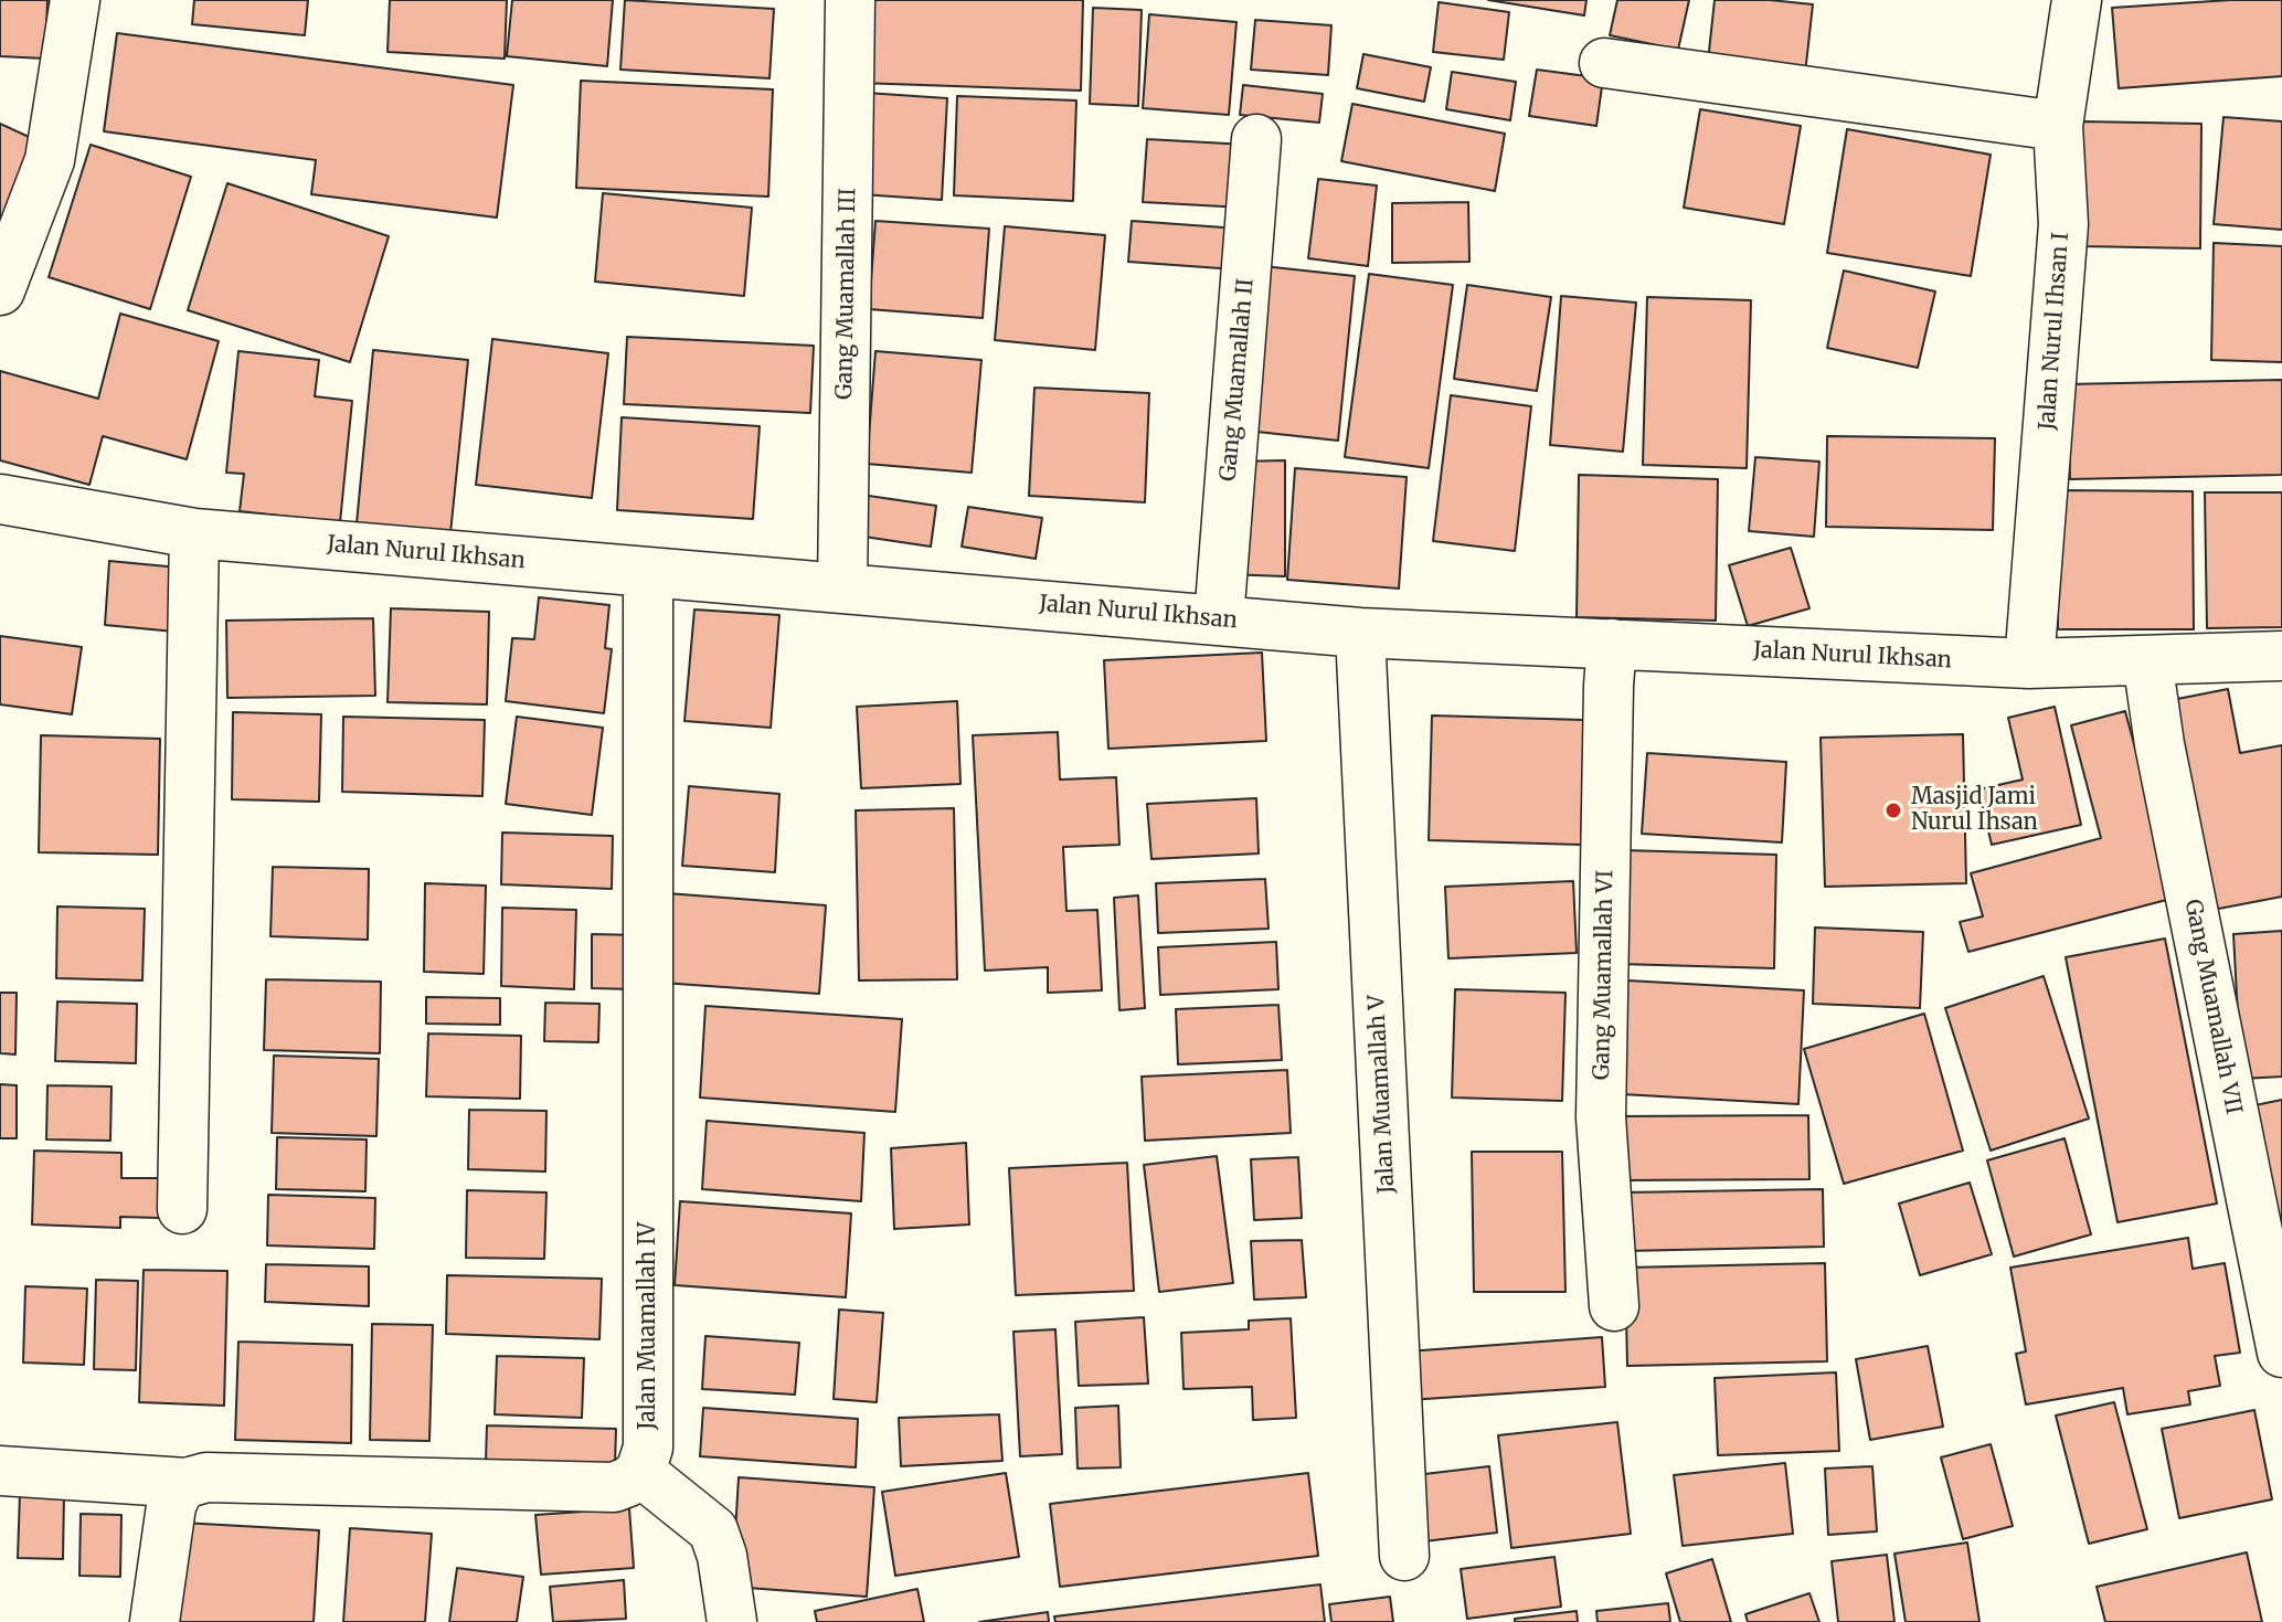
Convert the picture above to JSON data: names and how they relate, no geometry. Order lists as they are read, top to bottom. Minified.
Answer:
{"streets":{"street":["Gang Muamallah III","Jalan Nurul Ihsan I","Gang Muamallah II","Jalan Nurul Ikhsan","Gang Muamallah VI","Gang Muamallah VII","Jalan Muamallah V","Jalan Muamallah IV"]},"crossings":[["Gang Muamallah III","Jalan Nurul Ikhsan"],["Jalan Nurul Ihsan I","Jalan Nurul Ikhsan"],["Gang Muamallah II","Jalan Nurul Ikhsan"],["Jalan Nurul Ikhsan","Gang Muamallah VI"],["Jalan Nurul Ikhsan","Gang Muamallah VII"],["Jalan Nurul Ikhsan","Jalan Muamallah V"],["Jalan Nurul Ikhsan","Jalan Muamallah IV"]],"places":["Masjid Jami Nurul Ihsan"]}
